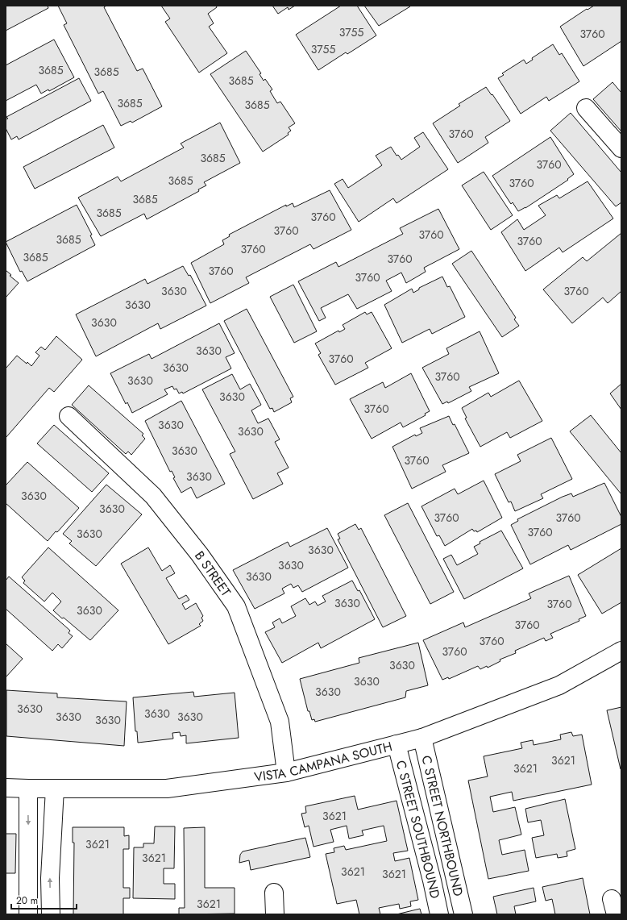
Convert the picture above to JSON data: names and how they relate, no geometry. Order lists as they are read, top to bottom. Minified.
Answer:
{"streets":{"street":["B STREET","VISTA CAMPANA SOUTH","C STREET NORTHBOUND","C STREET SOUTHBOUND"]},"crossings":[["B STREET","VISTA CAMPANA SOUTH"],["VISTA CAMPANA SOUTH","C STREET NORTHBOUND"],["VISTA CAMPANA SOUTH","C STREET SOUTHBOUND"]],"house_numbers":["3755","3760","3755","3685","3685","3685","3685","3685","3760","3685","3760","3685","3760","3685","3685","3760","3760","3760","3685","3760","3760","3685","3760","3760","3760","3630","3760","3630","3630","3630","3760","3630","3760","3630","3630","3760","3630","3630","3630","3760","3630","3630","3630","3760","3760","3760","3630","3630","3630","3630","3630","3760","3630","3760","3760","3760","3630","3630","3630","3630","3630","3630","3630","3630","3621","3621","3621","3621","3621","3621","3621","3621"],"scale_bar":"20 m"}
